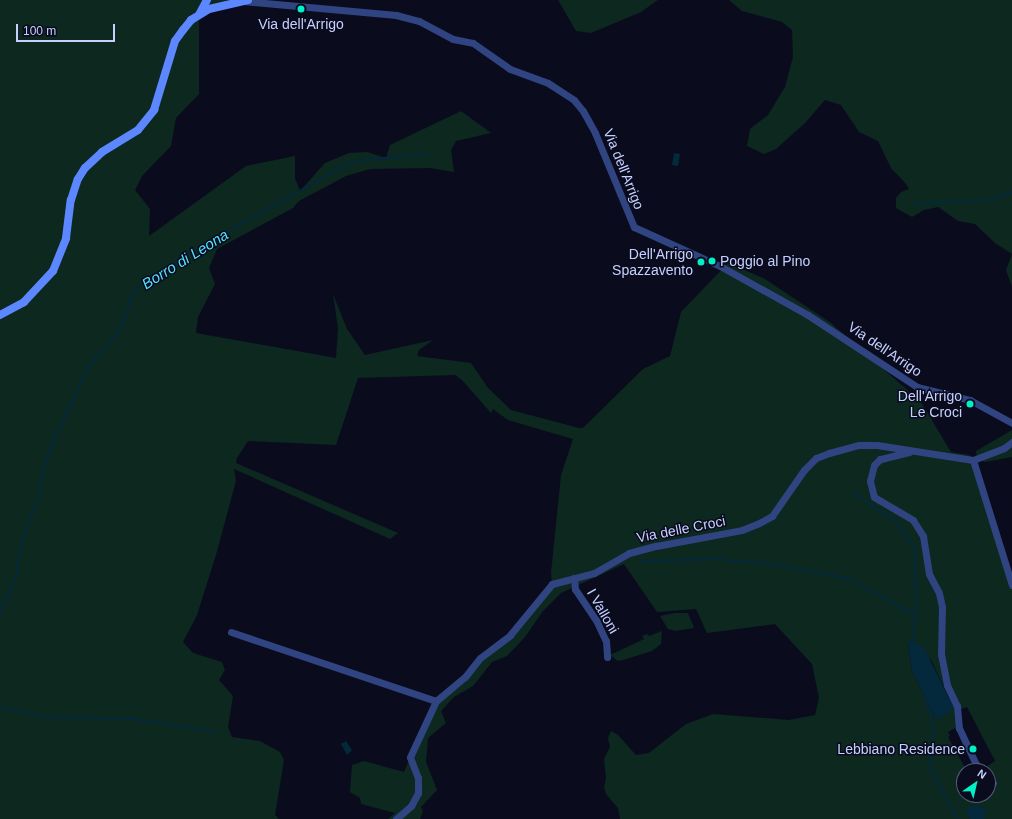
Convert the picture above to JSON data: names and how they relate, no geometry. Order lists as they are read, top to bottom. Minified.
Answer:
{"streets":{"street":["Via dell'Arrigo","Via delle Croci","I Valloni"]},"crossings":[["Via delle Croci","I Valloni"]],"water":["Borro di Leona"],"places":["Via dell'Arrigo","Poggio al Pino","Dell'Arrigo Spazzavento","Dell'Arrigo Le Croci","Lebbiano Residence"],"scale_bar":"100 m","north":"top right"}
